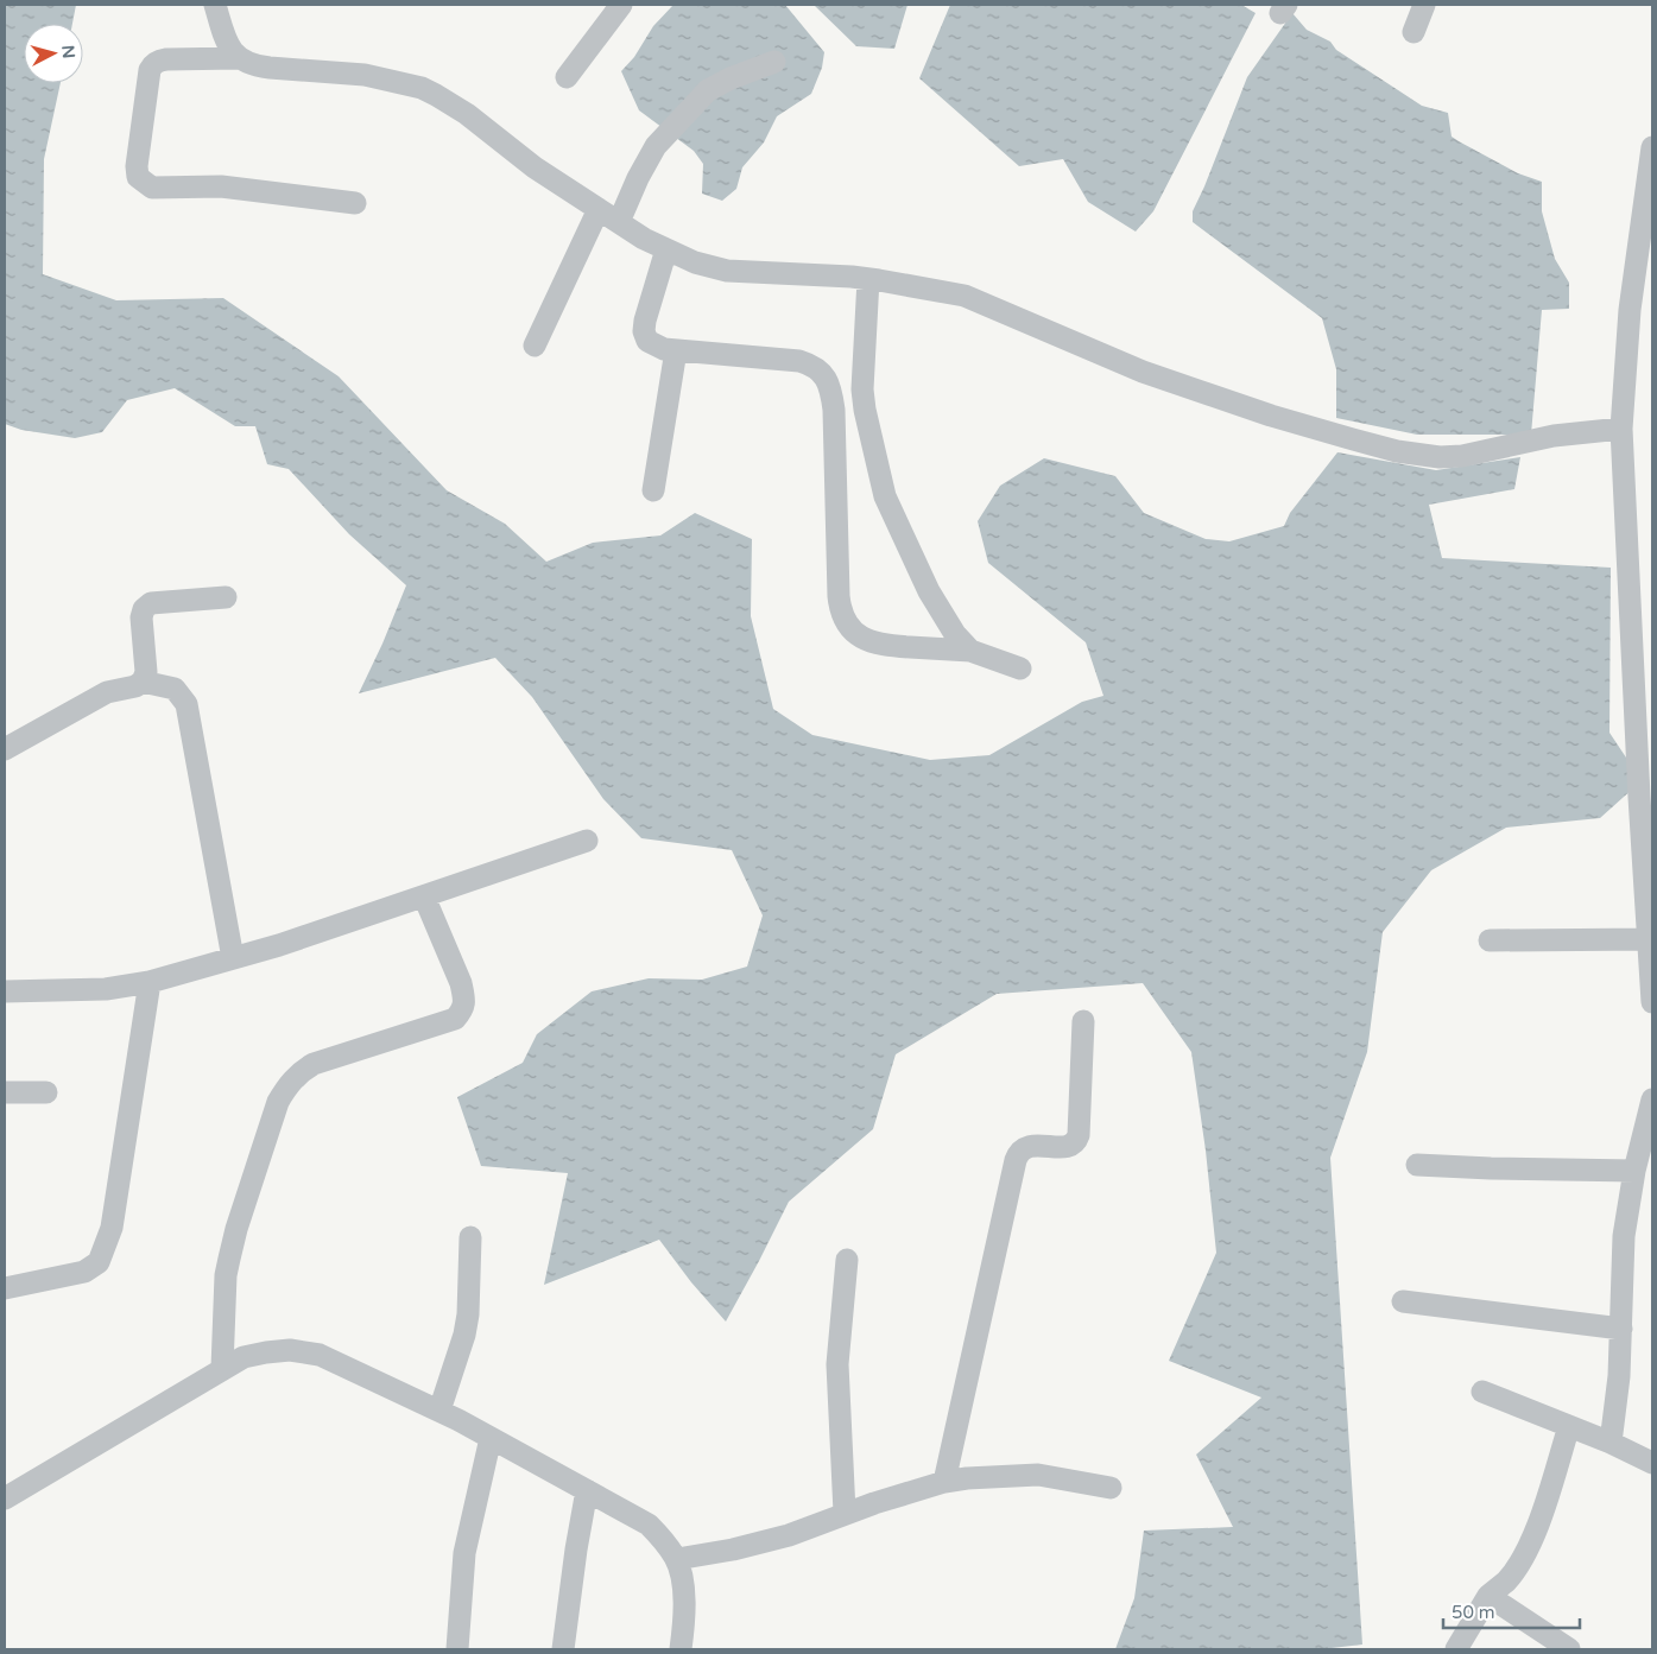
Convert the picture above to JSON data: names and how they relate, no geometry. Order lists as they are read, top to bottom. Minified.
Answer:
{"scale_bar":"50 m","north":"right"}
